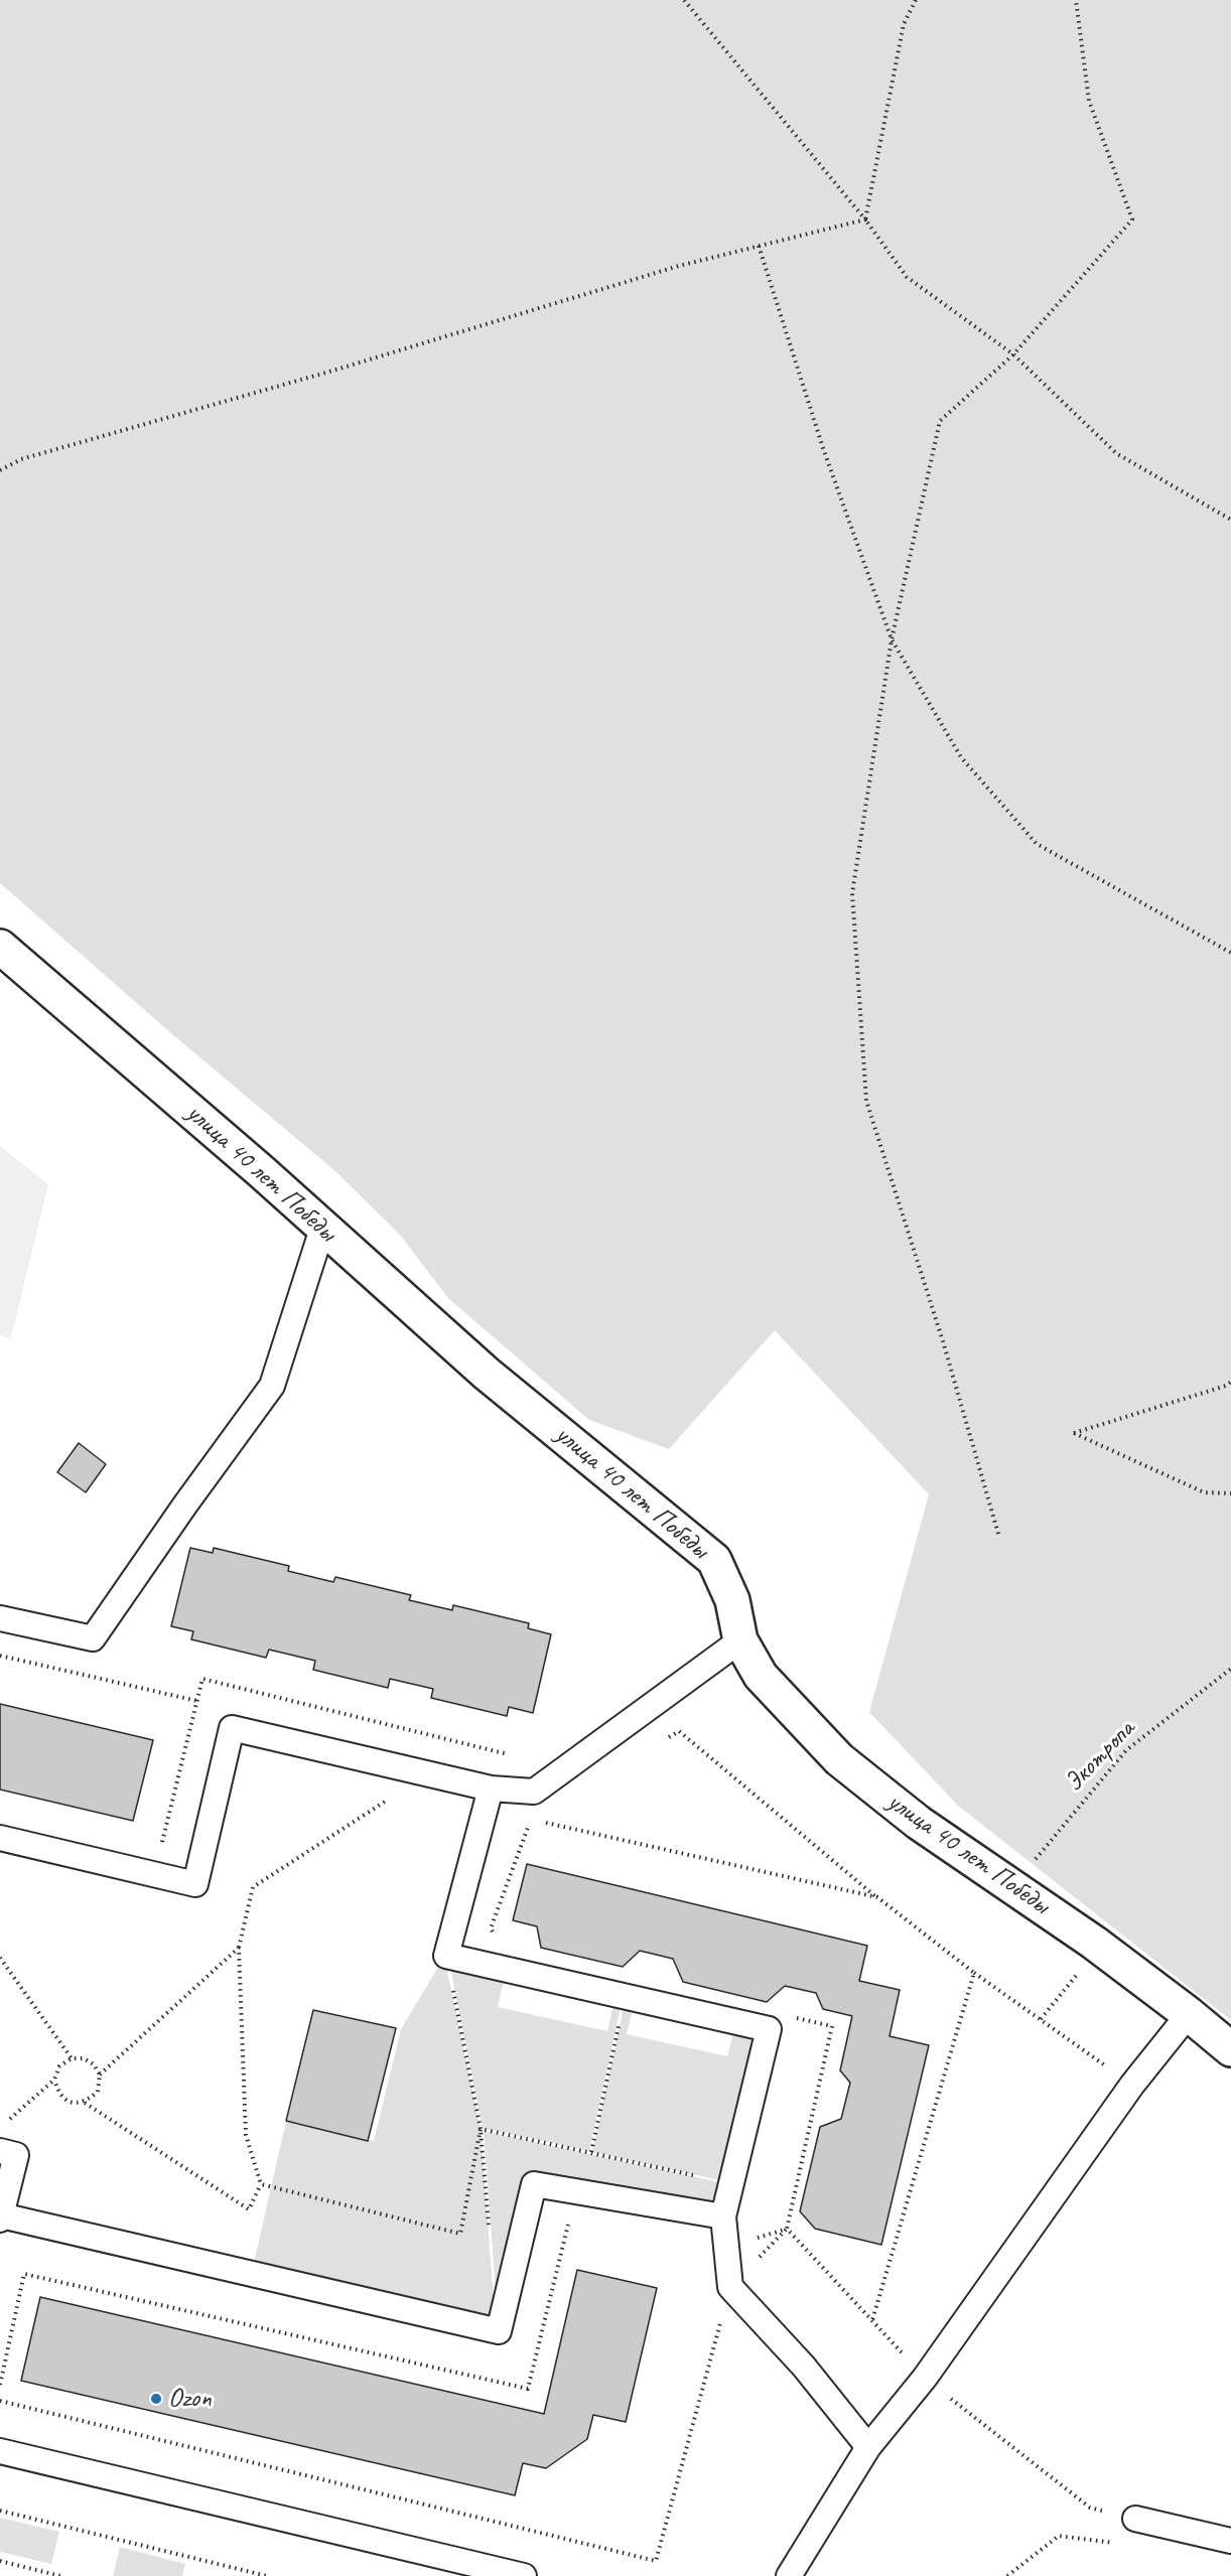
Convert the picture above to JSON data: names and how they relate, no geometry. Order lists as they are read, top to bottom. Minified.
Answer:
{"streets":{"street":["улица 40 лет Победы"],"path":["Экотропа"]},"crossings":[["улица 40 лет Победы","Экотропа"]],"places":["Ozon"]}
